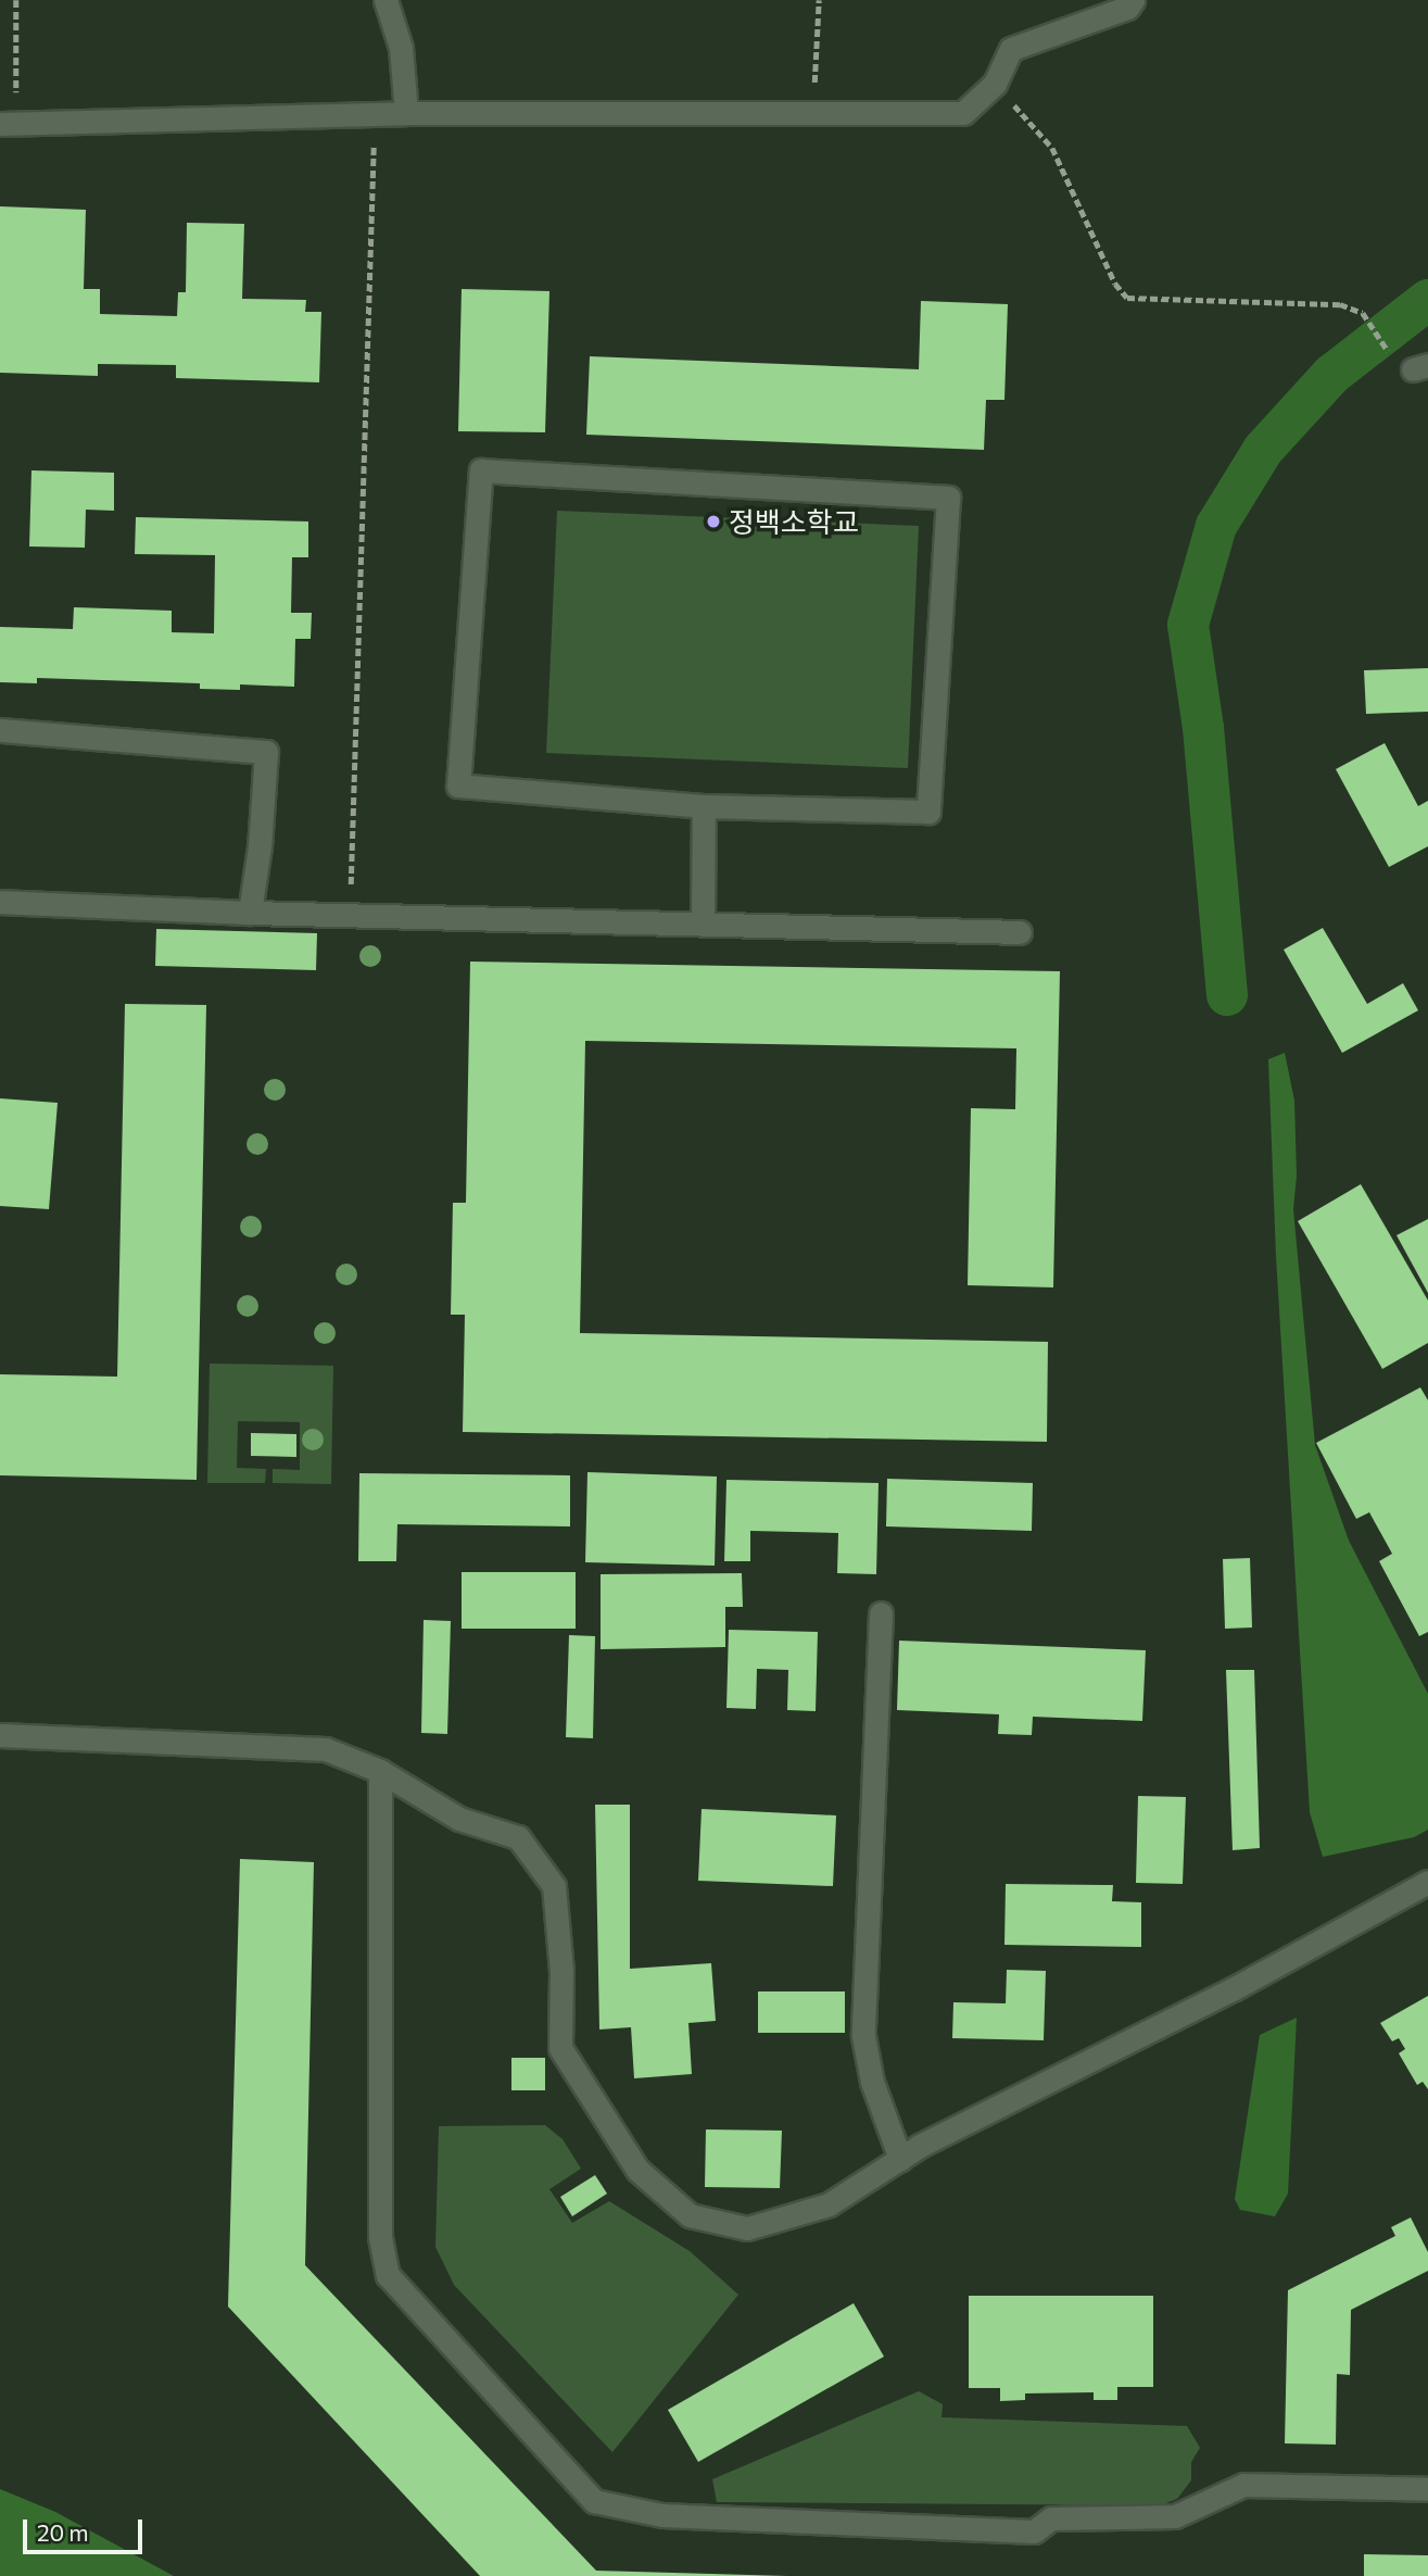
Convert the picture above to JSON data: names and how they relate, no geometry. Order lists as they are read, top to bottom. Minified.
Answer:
{"places":["정백소학교"],"scale_bar":"20 m"}
